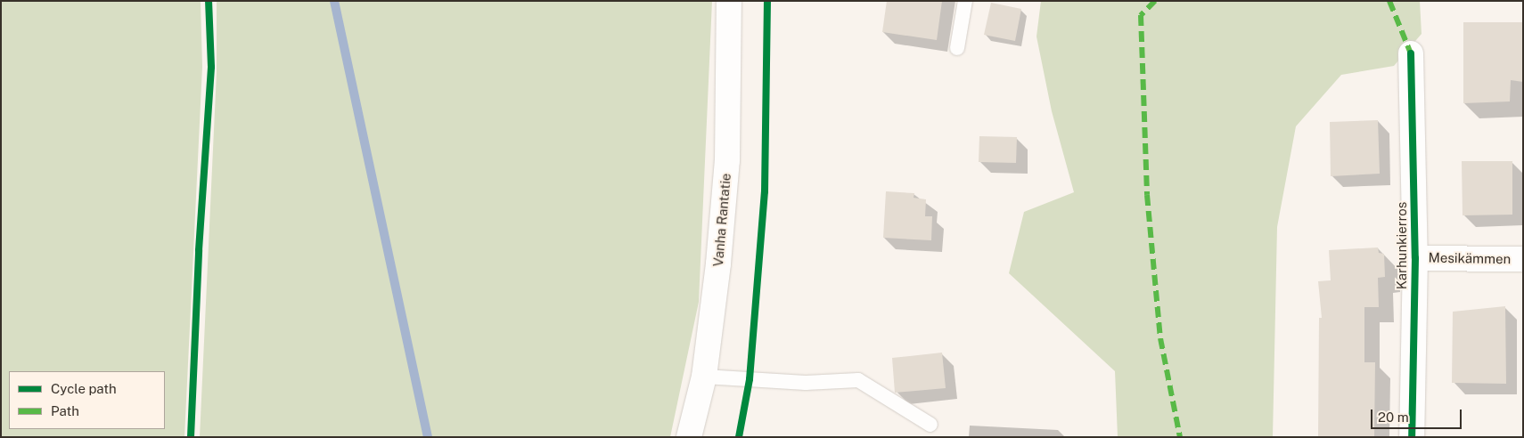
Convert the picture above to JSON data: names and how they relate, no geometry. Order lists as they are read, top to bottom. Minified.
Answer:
{"streets":{"street":["Vanha Rantatie","Karhunkierros","Mesikämmen"]},"crossings":[["Karhunkierros","Mesikämmen"]],"legend":["Cycle path","Path"],"scale_bar":"20 m"}
